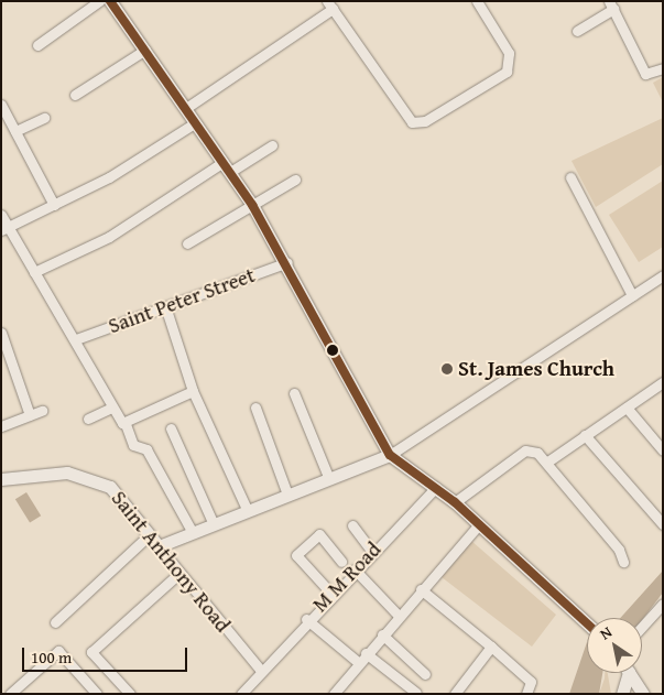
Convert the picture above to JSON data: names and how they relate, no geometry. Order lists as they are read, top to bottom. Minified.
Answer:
{"streets":{"street":["Saint Peter Street","Saint Anthony Road","M M Road"]},"crossings":[["Saint Anthony Road","M M Road"]],"places":["St. James Church"],"scale_bar":"100 m","north":"top left"}
